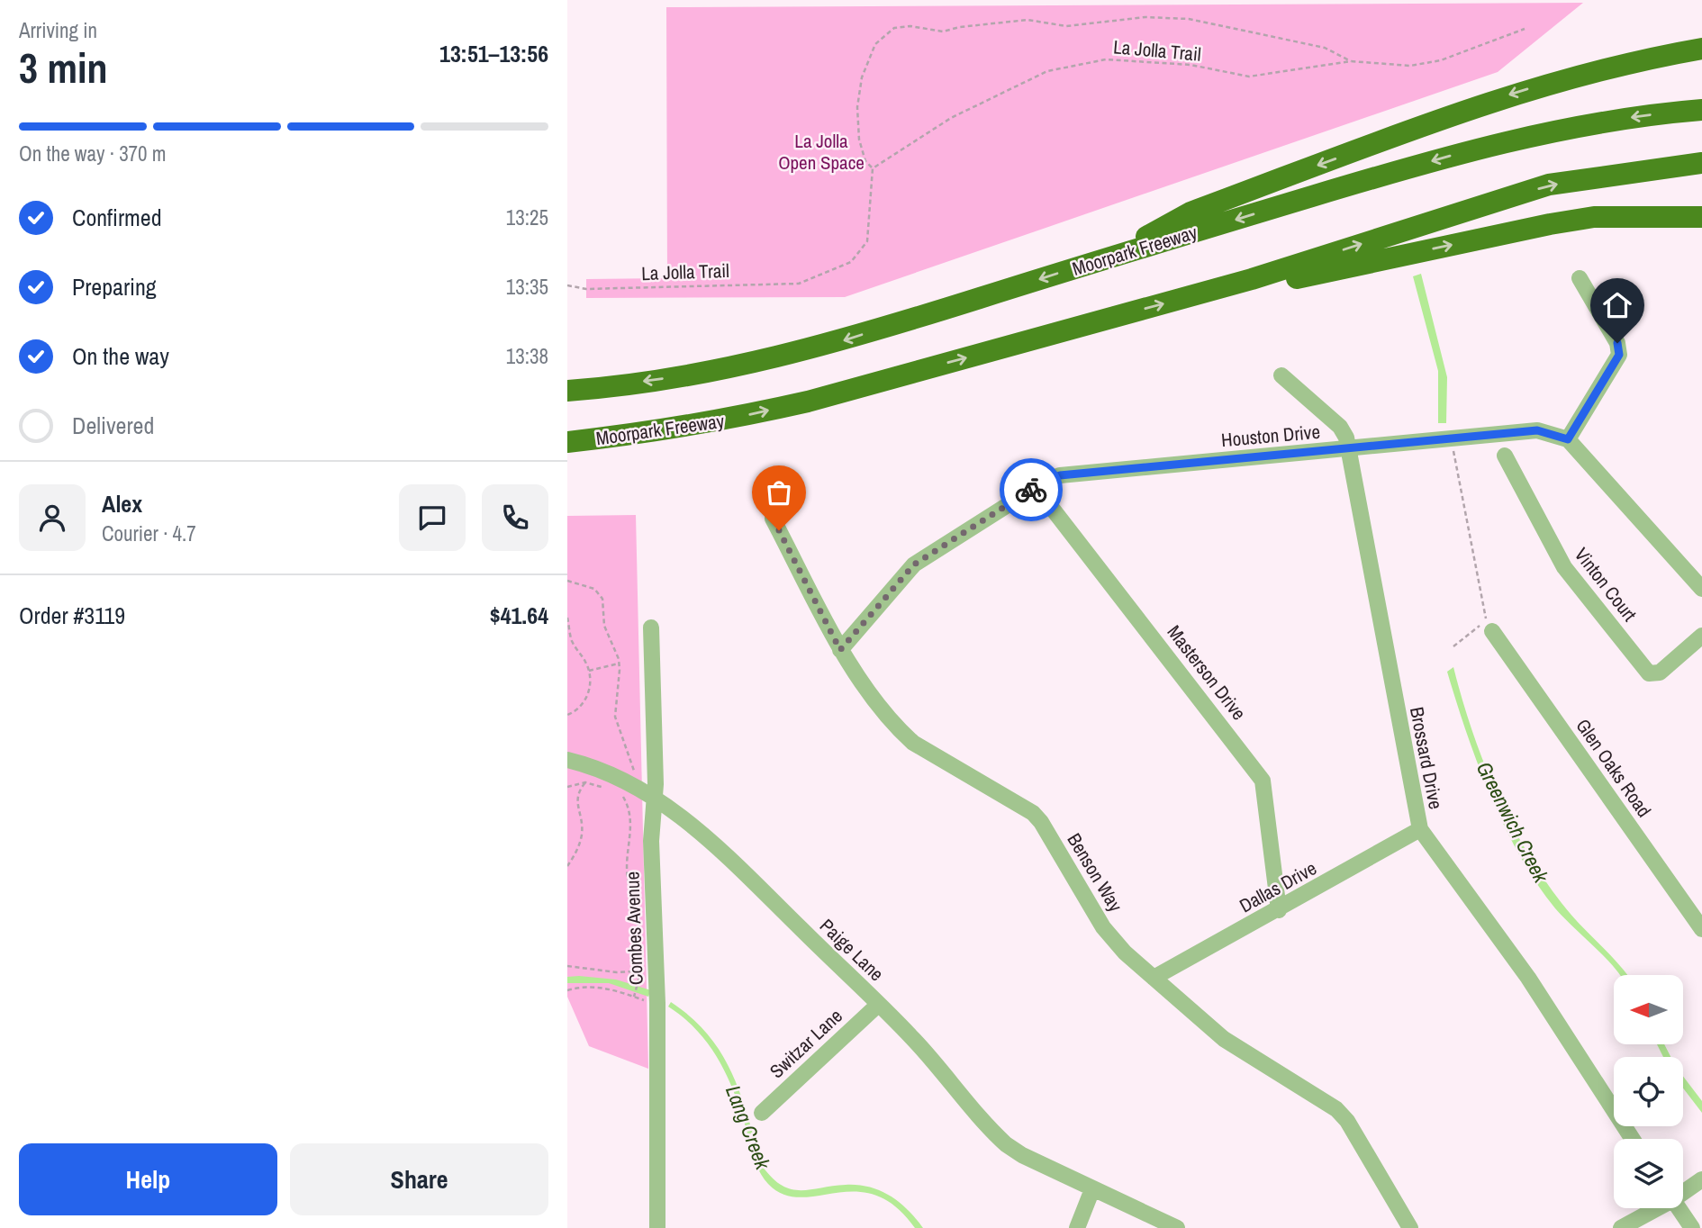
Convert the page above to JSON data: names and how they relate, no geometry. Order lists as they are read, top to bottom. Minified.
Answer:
{"streets":{"highway":["Moorpark Freeway"],"street":["Houston Drive","Vinton Court","Masterson Drive","Brossard Drive","Glen Oaks Road","Benson Way","Dallas Drive","Combes Avenue","Paige Lane","Switzar Lane"],"path":["La Jolla Trail"]},"crossings":[["Houston Drive","Masterson Drive"],["Houston Drive","Brossard Drive"],["Houston Drive","Benson Way"],["Masterson Drive","Dallas Drive"],["Brossard Drive","Dallas Drive"],["Benson Way","Dallas Drive"],["Combes Avenue","Paige Lane"],["Paige Lane","Switzar Lane"]],"water":["Greenwich Creek","Lang Creek"],"parks":["La Jolla Open Space"],"north":"left","page":{"heading":["3 min","Arriving in","13:51–13:56"],"panel":["Alex","Courier · 4.7","Order #3119","$41.64"],"bar":"On the way · 370 m","list":[["Confirmed","13:25"],["Preparing","13:35"],["On the way","13:38"],"Delivered"],"buttons":["Help","Share"]}}
